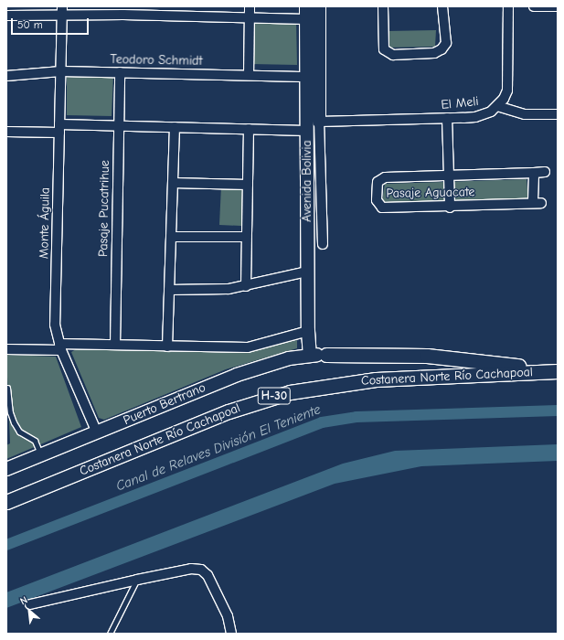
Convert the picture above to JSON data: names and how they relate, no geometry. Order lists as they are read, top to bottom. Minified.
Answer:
{"streets":{"main road":["Costanera Norte Río Cachapoal","H-30"],"street":["Teodoro Schmidt","El Meli","Avenida Bolivia","Pasaje Aguacate","Pasaje Pucatrihue","Monte Águila","Puerto Bertrano"]},"crossings":[["Teodoro Schmidt","Avenida Bolivia"],["Teodoro Schmidt","Pasaje Pucatrihue"],["Teodoro Schmidt","Monte Águila"],["El Meli","Avenida Bolivia"],["Avenida Bolivia","Puerto Bertrano"],["Monte Águila","Puerto Bertrano"]],"water":["Canal de Relaves División El Teniente"],"scale_bar":"50 m","north":"top left"}
